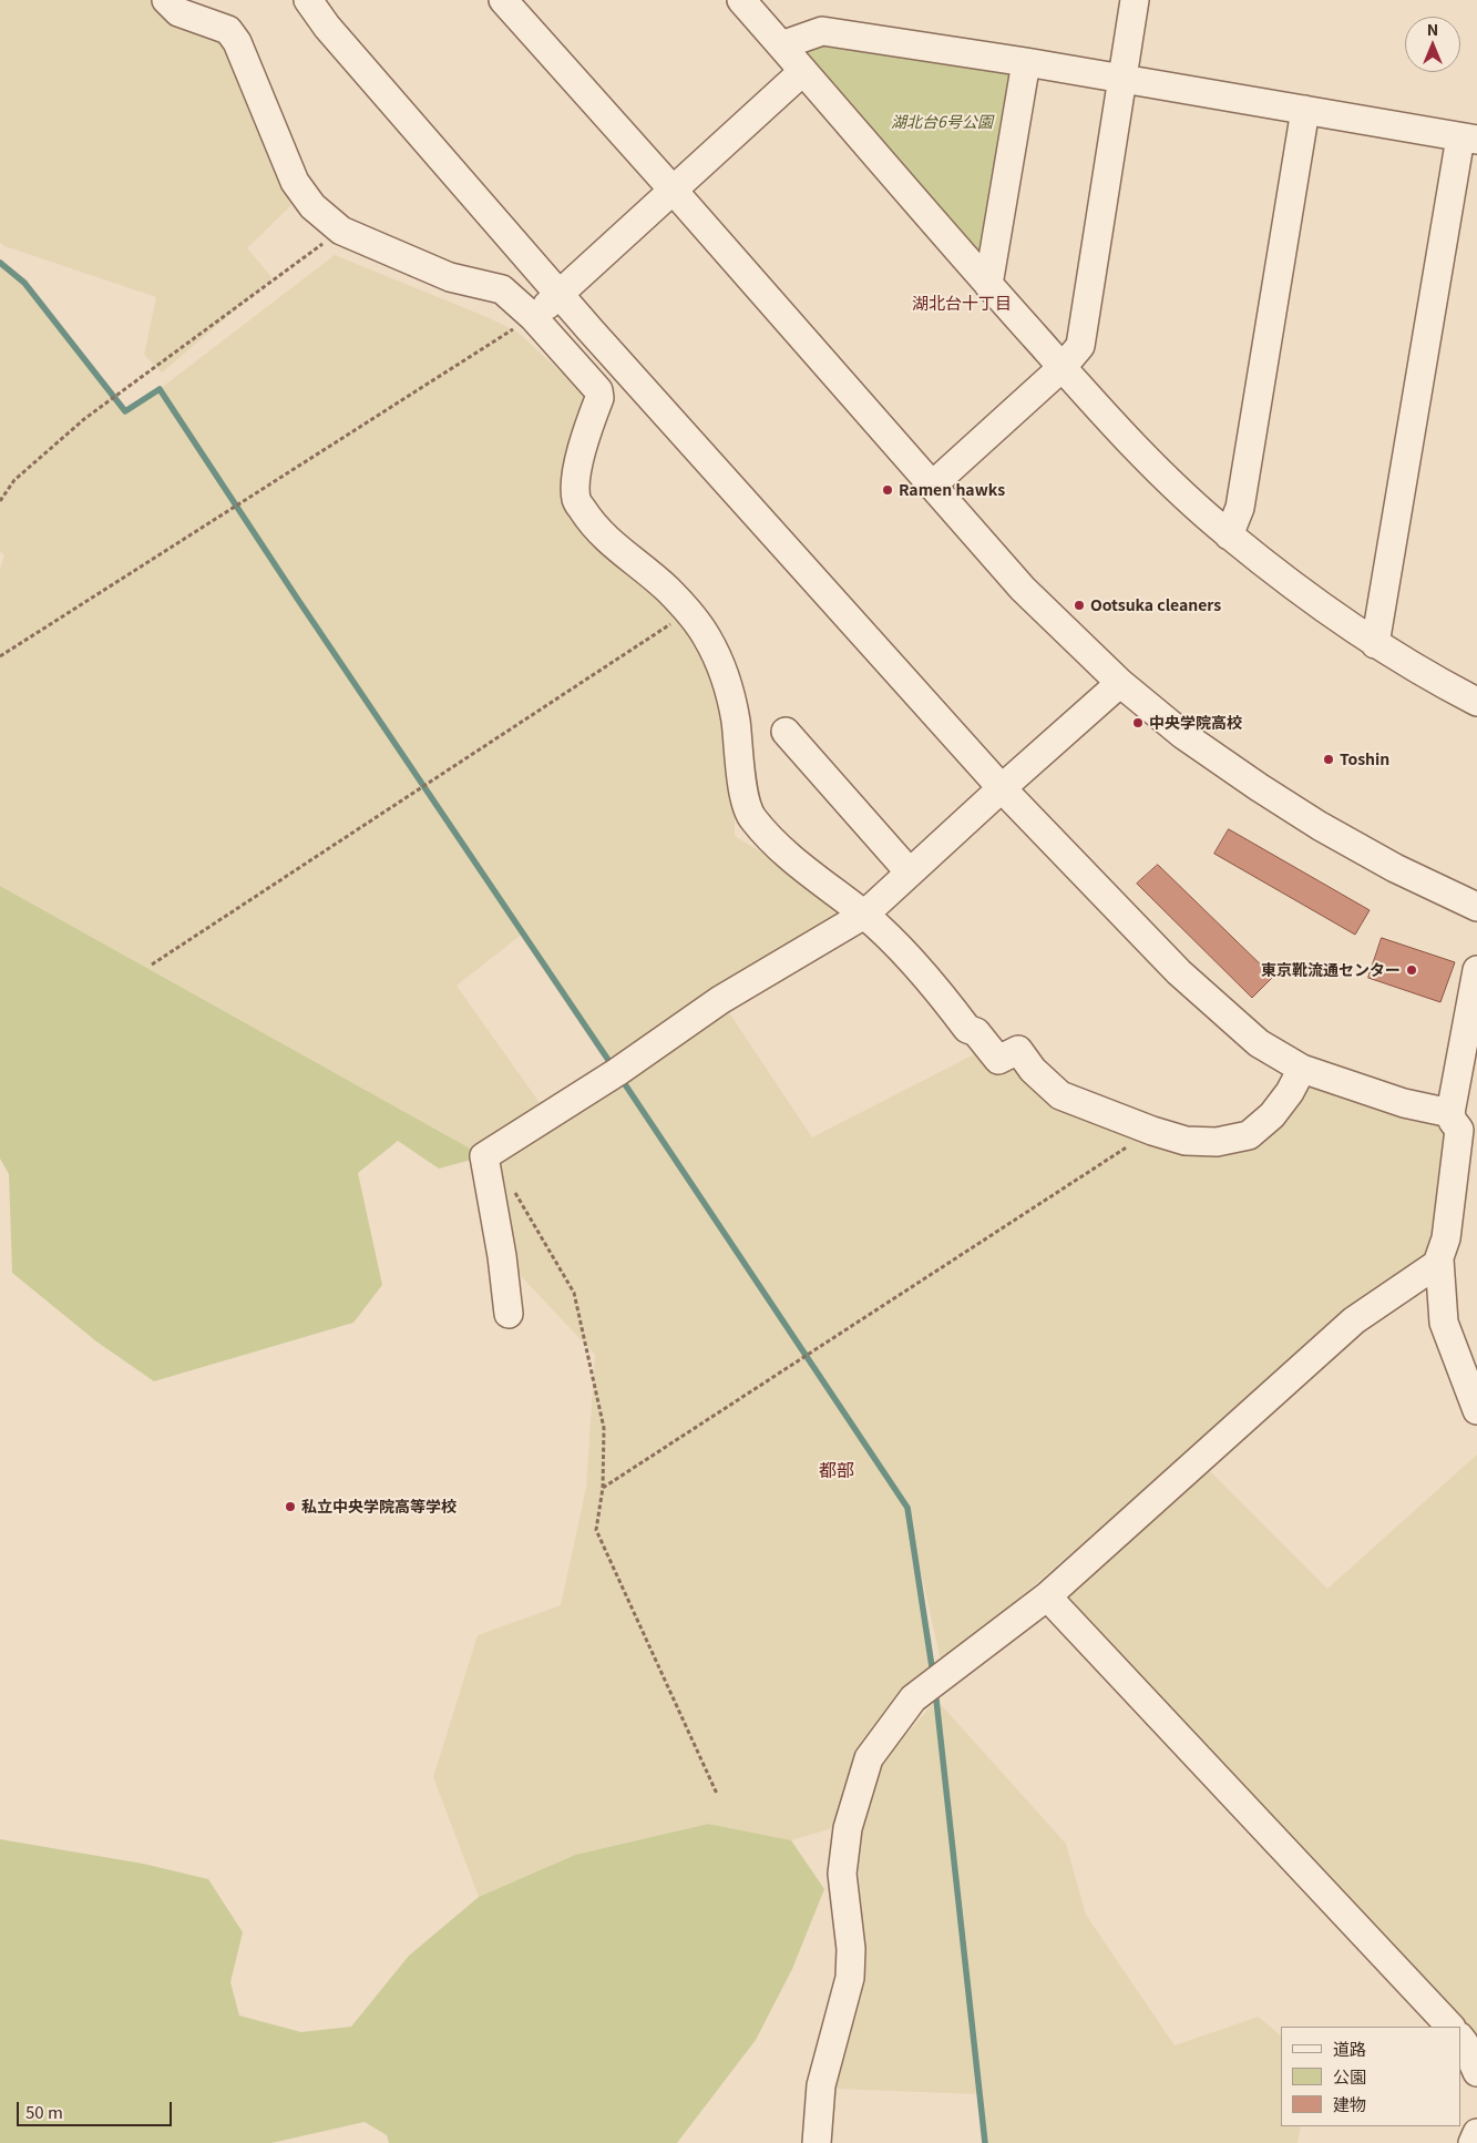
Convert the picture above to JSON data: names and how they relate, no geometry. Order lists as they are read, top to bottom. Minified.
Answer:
{"districts":["湖北台十丁目","都部"],"parks":["湖北台6号公園"],"places":["Ramen hawks","Ootsuka cleaners","中央学院高校","Toshin","東京靴流通センター","私立中央学院高等学校"],"legend":["道路","公園","建物"],"scale_bar":"50 m","north":"top"}
